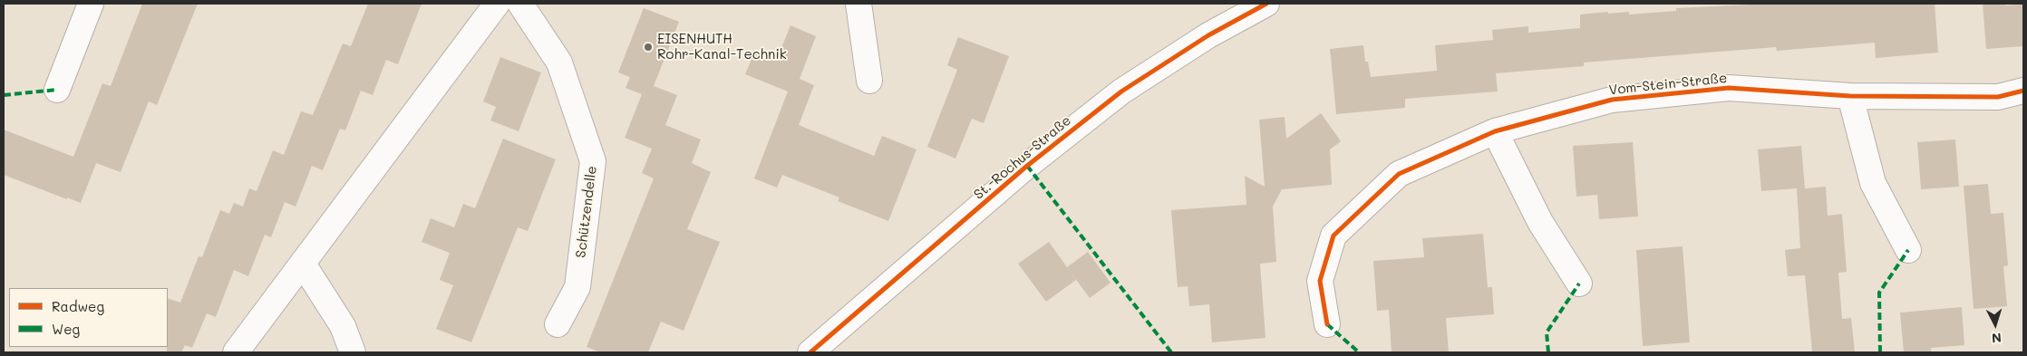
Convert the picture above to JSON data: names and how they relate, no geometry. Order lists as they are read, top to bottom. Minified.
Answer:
{"streets":{"street":["Vom-Stein-Straße","St.-Rochus-Straße","Schützendelle"]},"places":["EISENHUTH Rohr-Kanal-Technik"],"legend":["Radweg","Weg"],"north":"bottom"}
